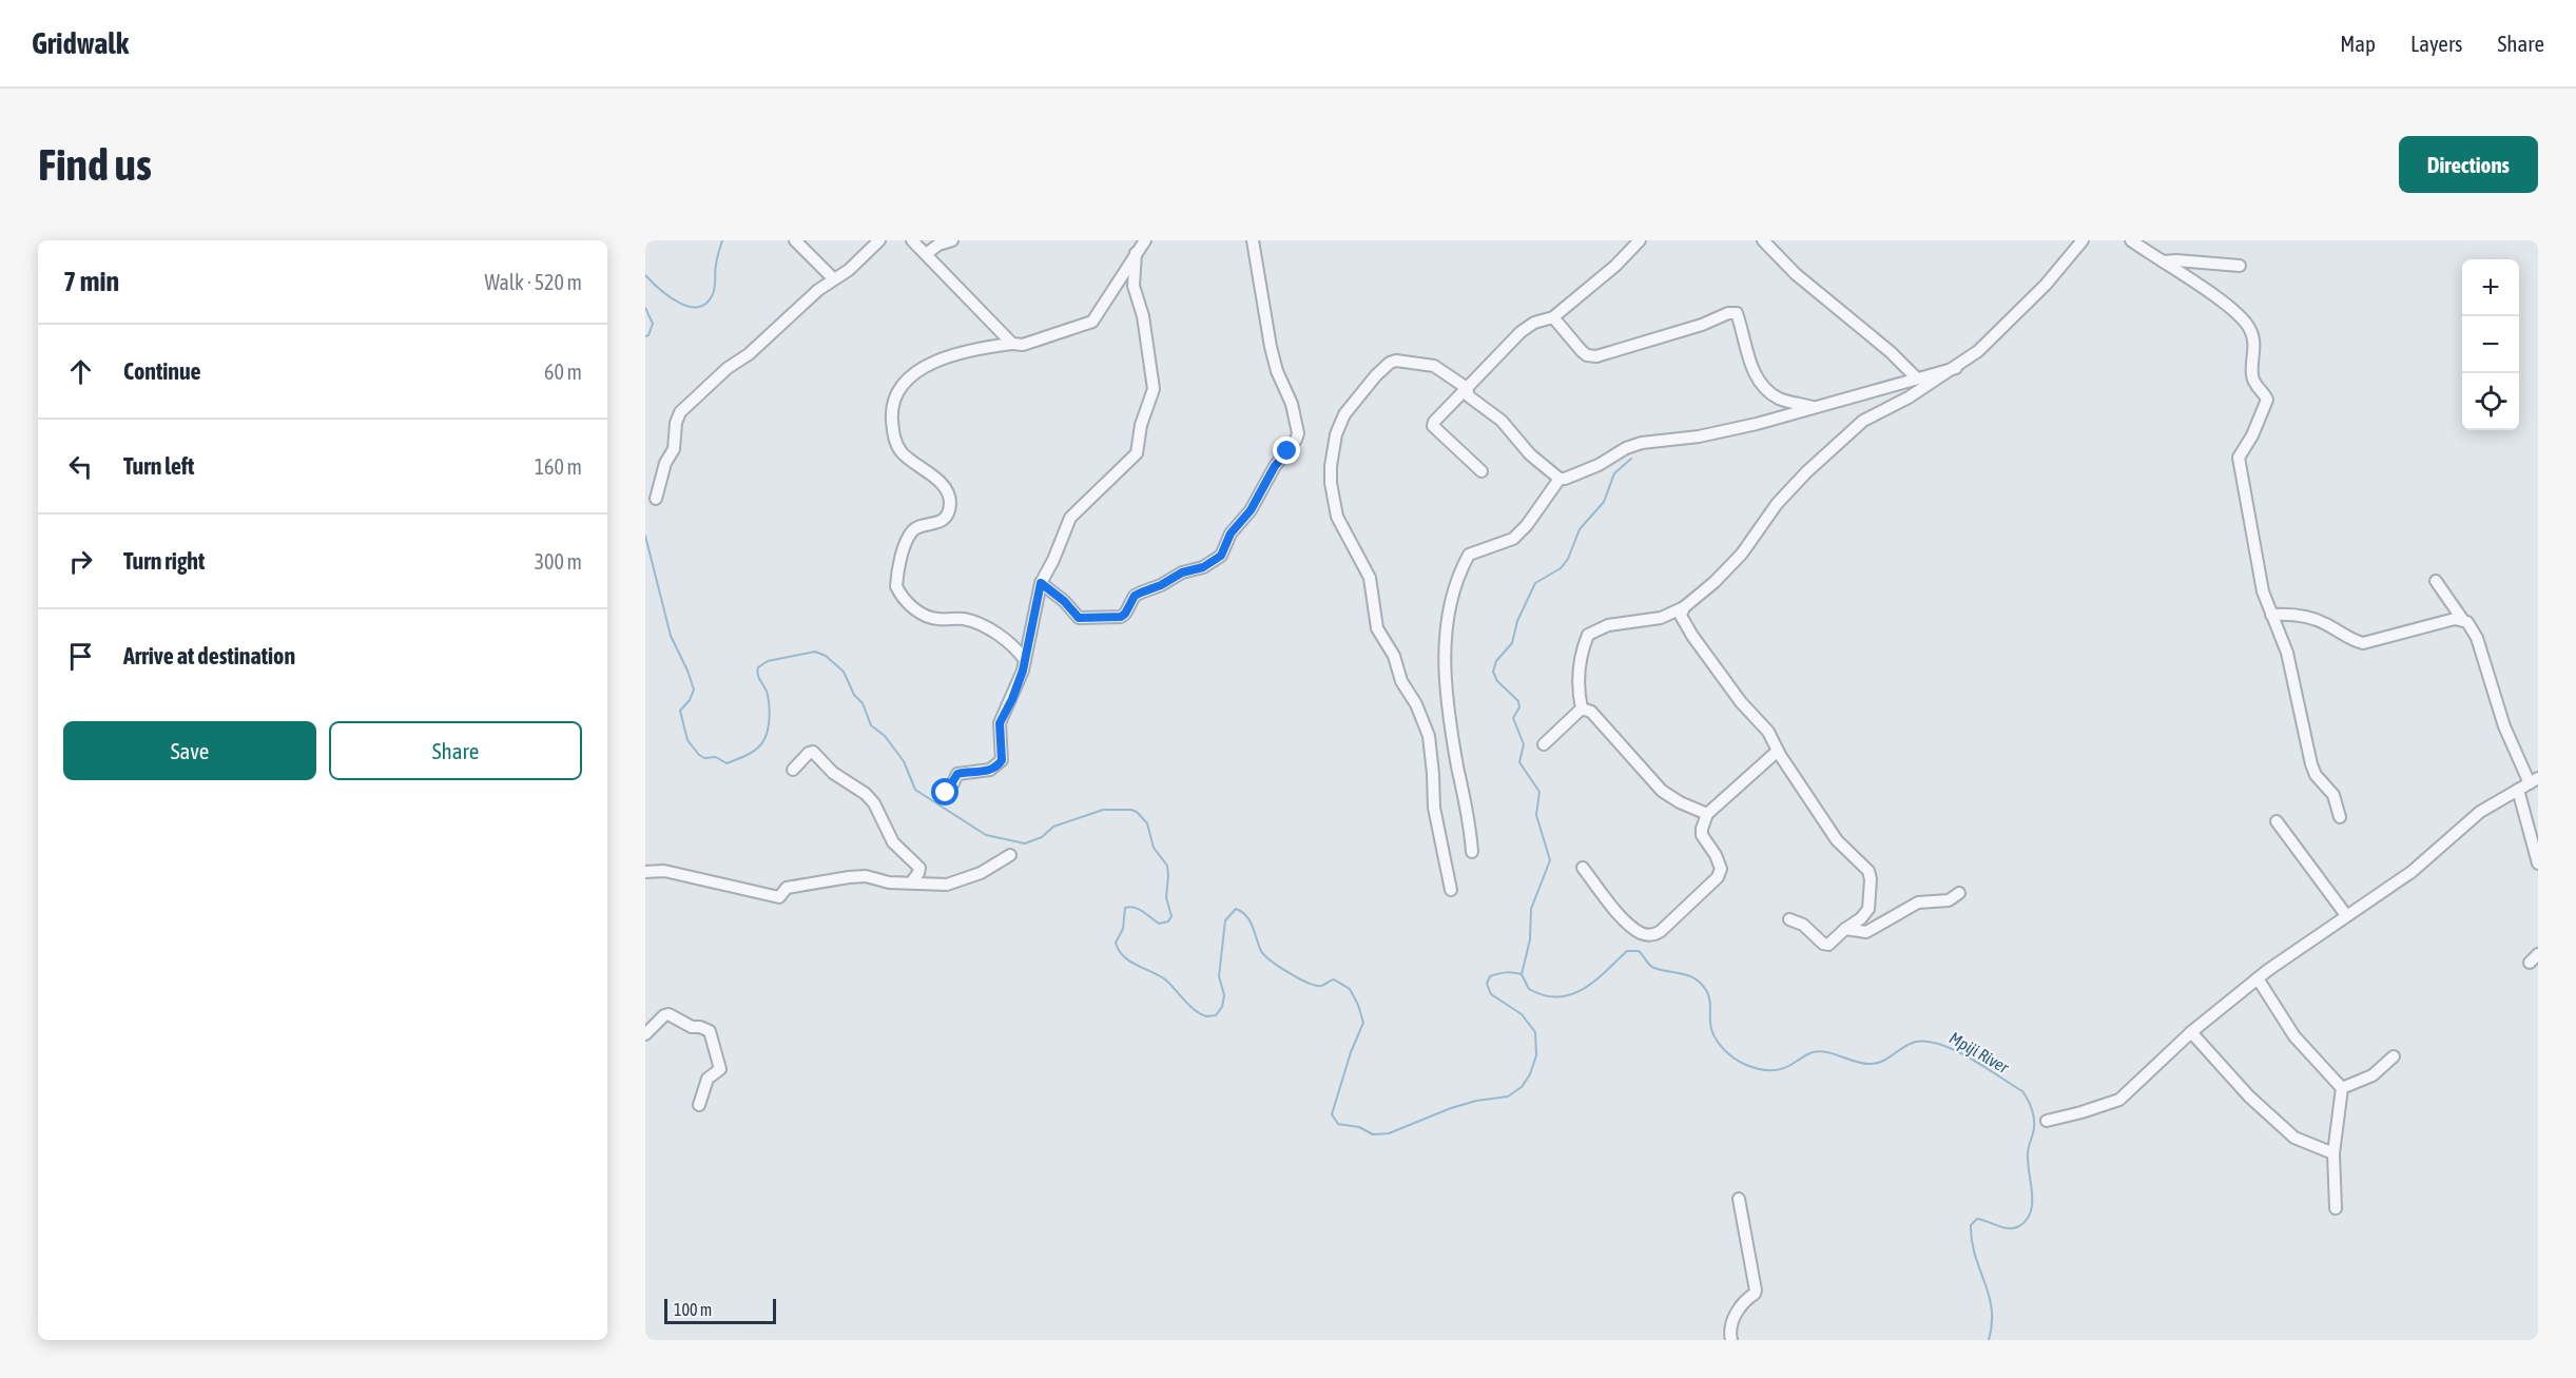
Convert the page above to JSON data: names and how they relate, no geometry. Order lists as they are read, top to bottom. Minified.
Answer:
{"water":["Mpiji River"],"scale_bar":"100 m","page":{"header":"Gridwalk","nav":["Map","Layers","Share"],"buttons":["Directions",["Save","Share"]],"title":"Find us","heading":["7 min","Walk · 520 m"],"map_buttons":["+","−"],"list":[["Continue","60 m"],["Turn left","160 m"],["Turn right","300 m"],"Arrive at destination"],"scale":"100 m"}}
